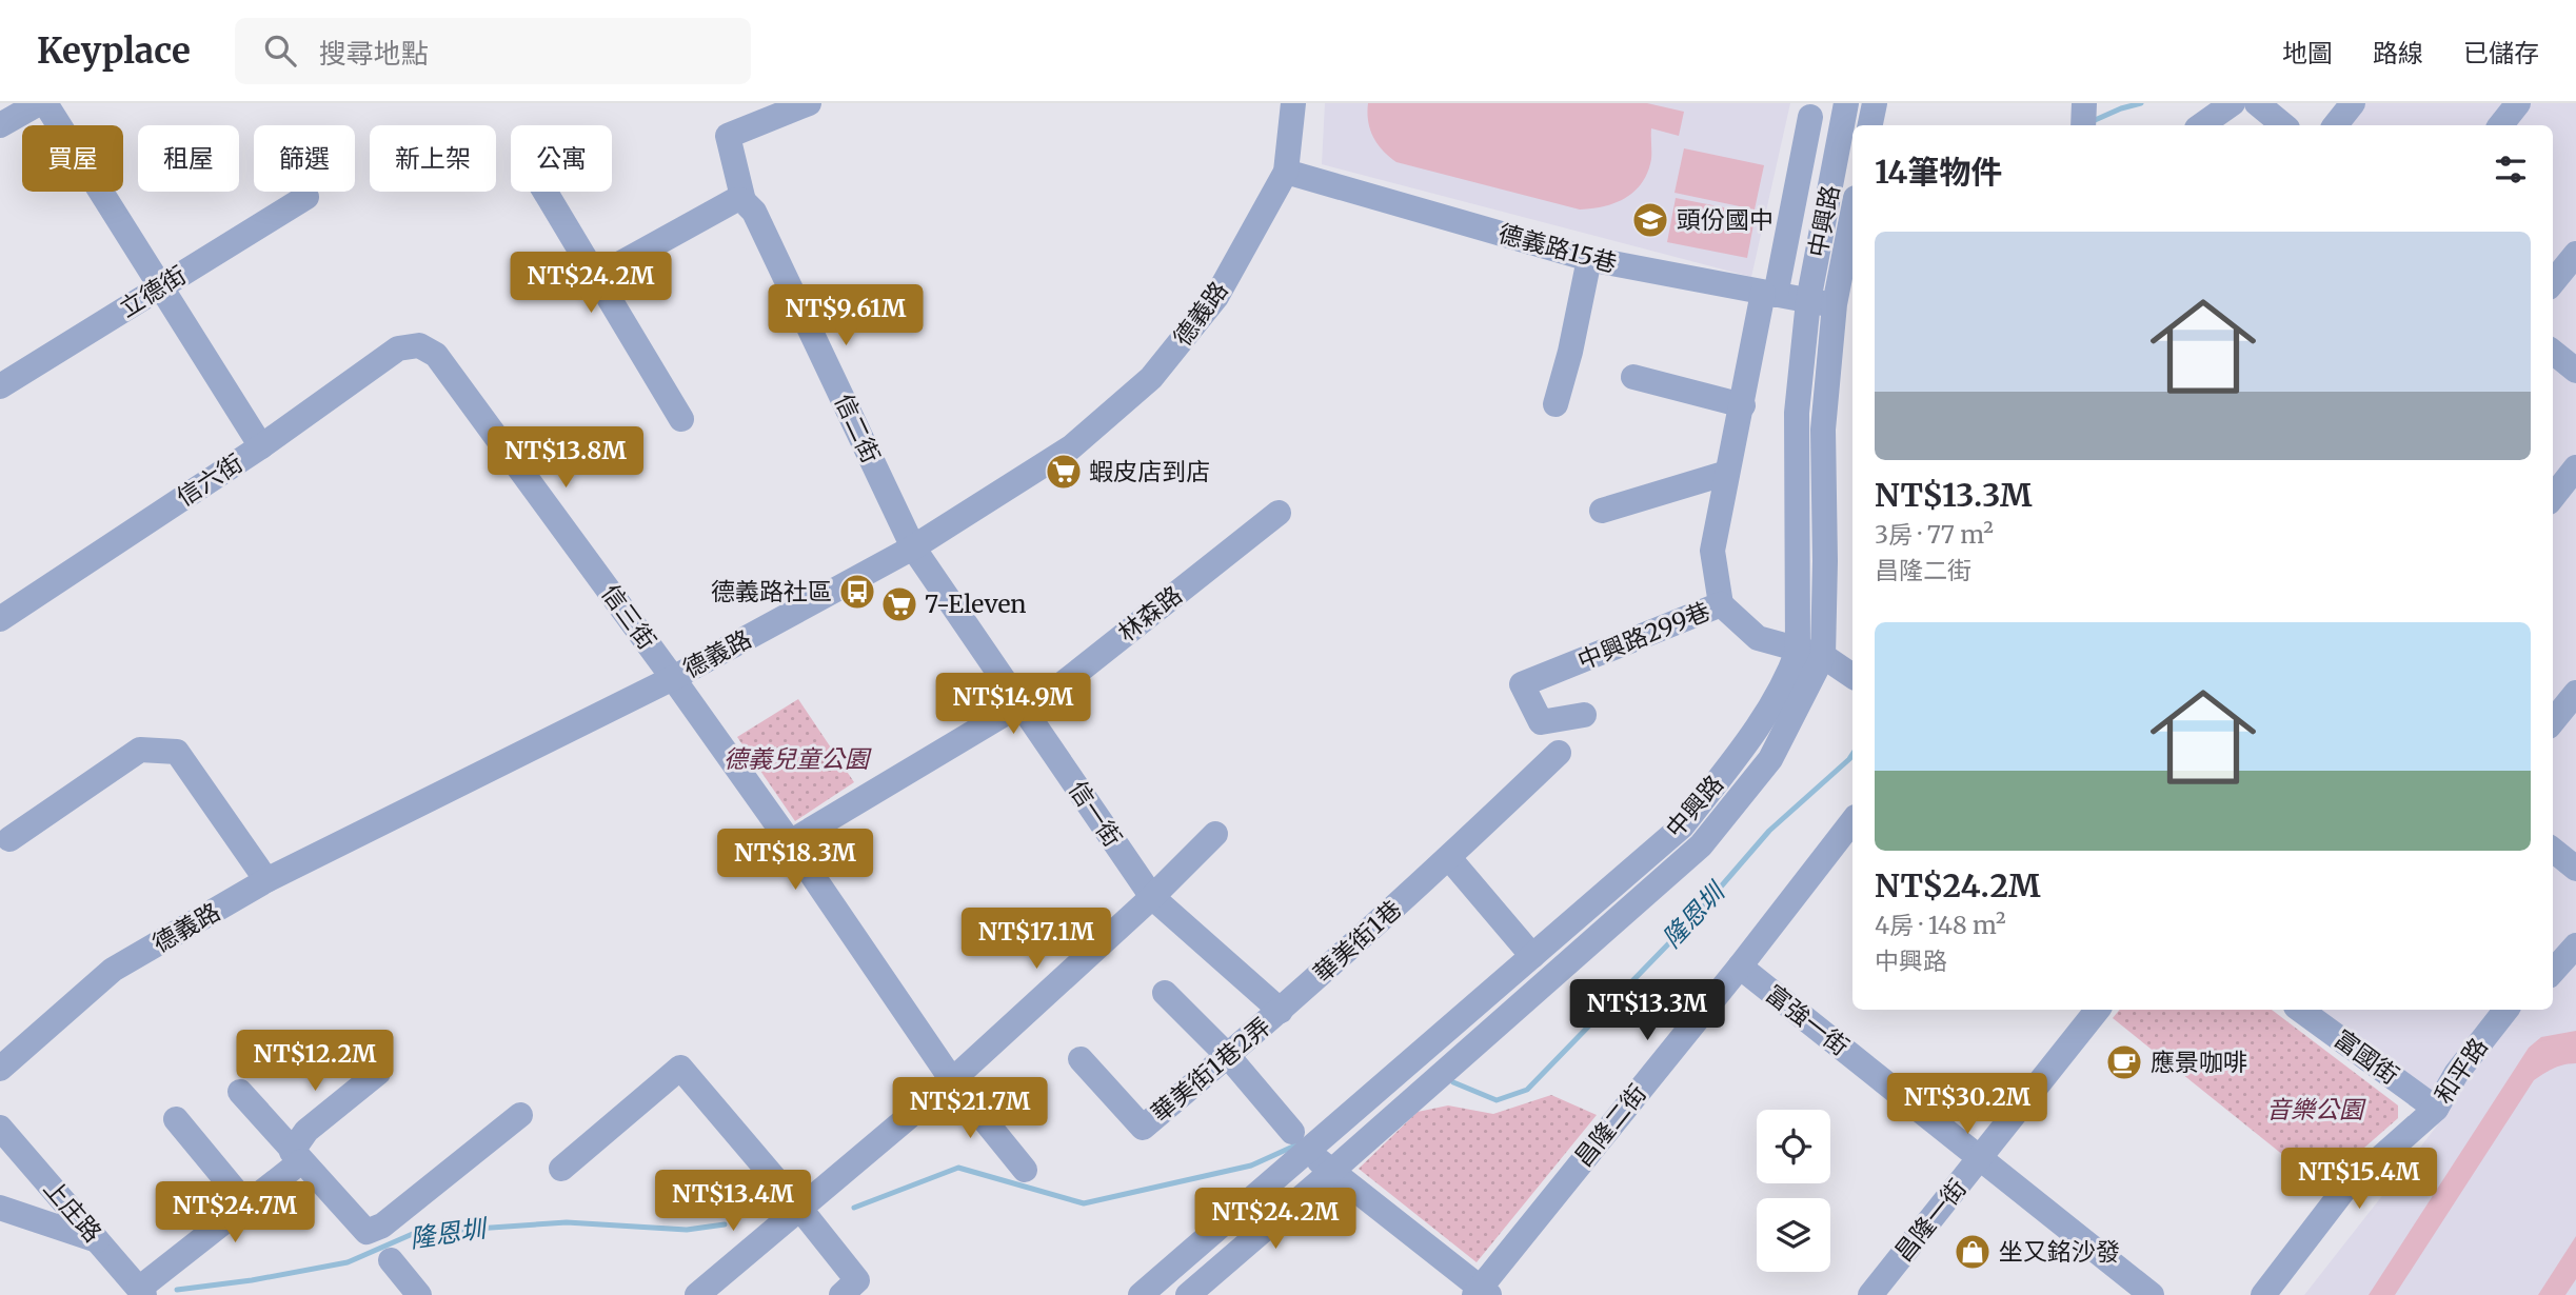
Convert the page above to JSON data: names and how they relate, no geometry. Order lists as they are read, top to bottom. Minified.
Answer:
{"streets":{"street":["中興路","德義路15巷","立德街","德義路","信二街","信六街","林森路","信三街","中興路299巷","信一街","華美街1巷","富強一街","富國街","華美街1巷2弄","和平路","昌隆二街","上庄路","昌隆一街"]},"crossings":[["中興路","德義路15巷"],["中興路","中興路299巷"],["德義路15巷","德義路"],["德義路","信二街"],["德義路","信三街"],["德義路","信一街"],["信二街","信一街"],["信六街","信三街"],["林森路","信三街"],["林森路","信一街"],["華美街1巷","華美街1巷2弄"],["富強一街","昌隆二街"],["富強一街","昌隆一街"],["富國街","和平路"]],"water":["隆恩圳"],"parks":["德義兒童公園","音樂公園"],"places":{"school or university":["頭份國中"],"supermarket":["蝦皮店到店","7-Eleven"],"bus stop":["德義路社區"],"cafe":["應景咖啡"],"shop":["坐又銘沙發"]},"page":{"header":"Keyplace","search":"搜尋地點","nav":["地圖","路線","已儲存"],"chip":["買屋","租屋","篩選","新上架","公寓"],"heading":"14筆物件","list":[{"name":"NT$13.3M","note":"3房 · 77 m² · 昌隆二街"},{"name":"NT$24.2M","note":"4房 · 148 m² · 中興路"}],"price":["NT$24.2M","NT$9.61M","NT$13.8M","NT$14.9M","NT$18.3M","NT$17.1M","NT$13.3M","NT$12.2M","NT$30.2M","NT$21.7M","NT$15.4M","NT$13.4M","NT$24.7M","NT$24.2M"]}}
